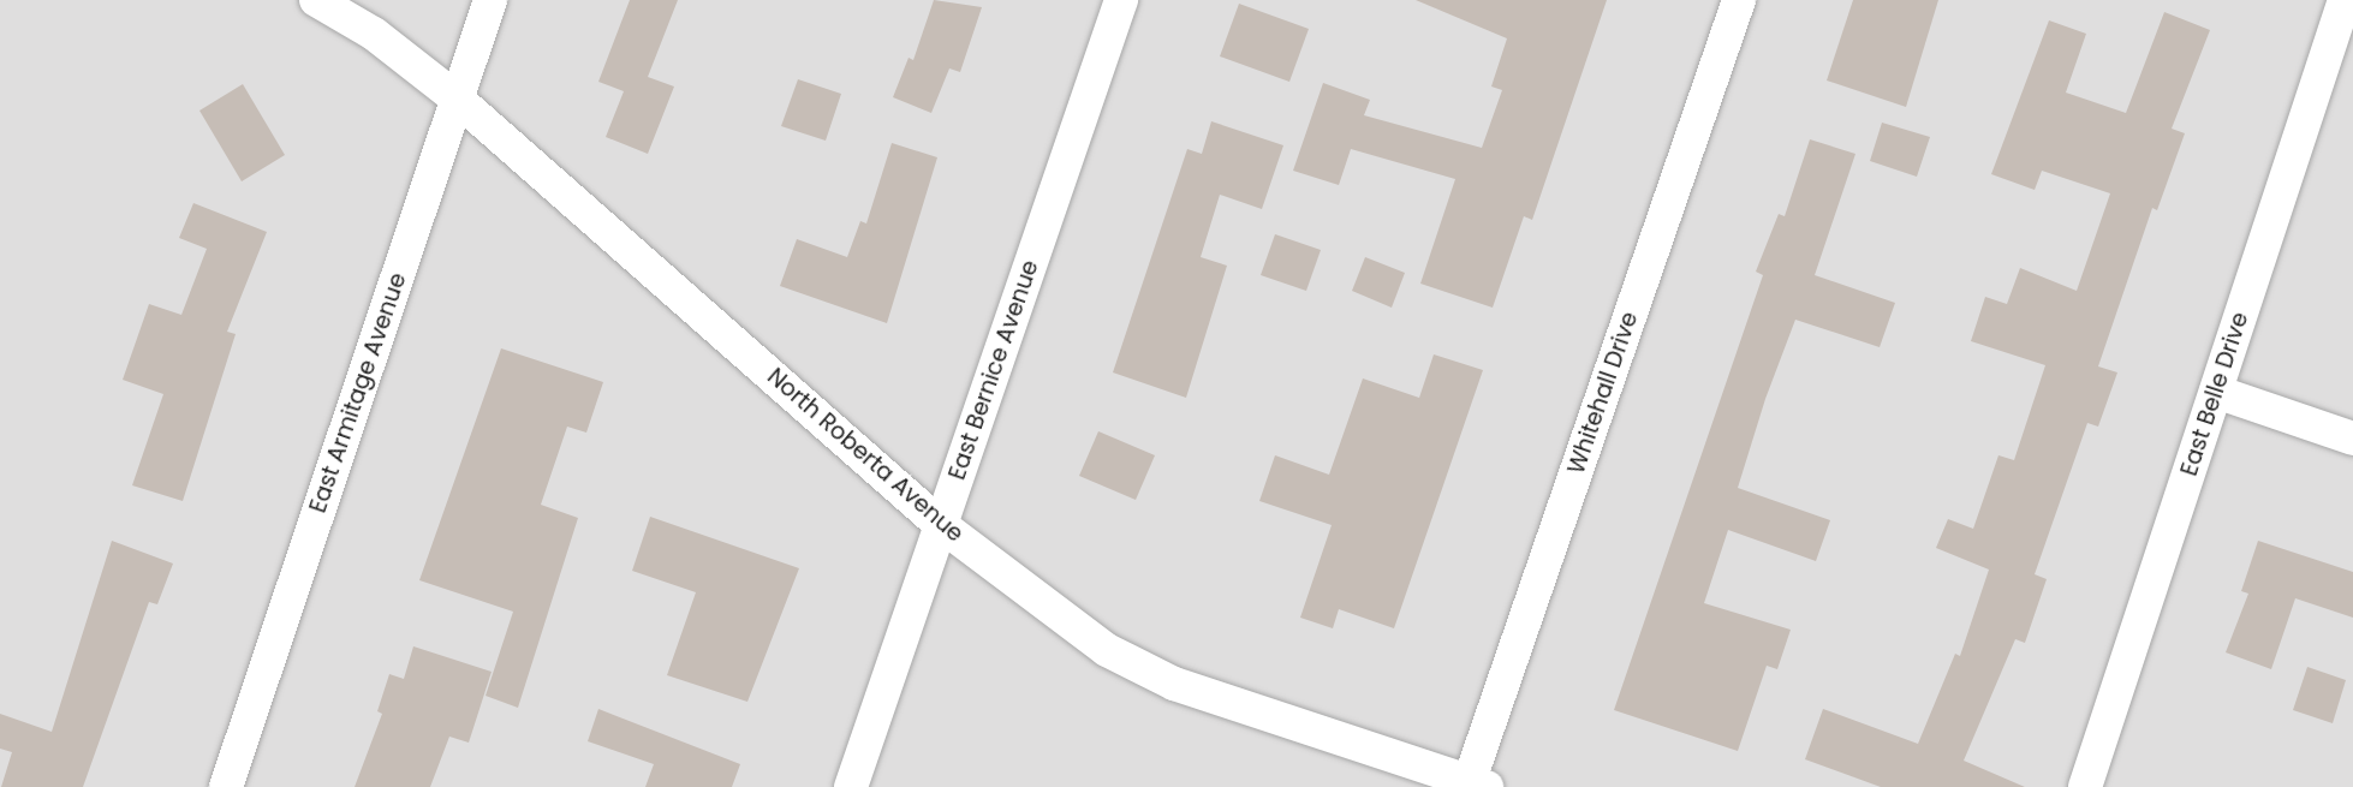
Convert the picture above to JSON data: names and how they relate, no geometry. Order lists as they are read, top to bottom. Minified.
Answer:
{"streets":{"street":["East Bernice Avenue","East Armitage Avenue","Whitehall Drive","East Belle Drive","North Roberta Avenue"]},"crossings":[["East Bernice Avenue","North Roberta Avenue"],["East Armitage Avenue","North Roberta Avenue"],["Whitehall Drive","North Roberta Avenue"]]}
